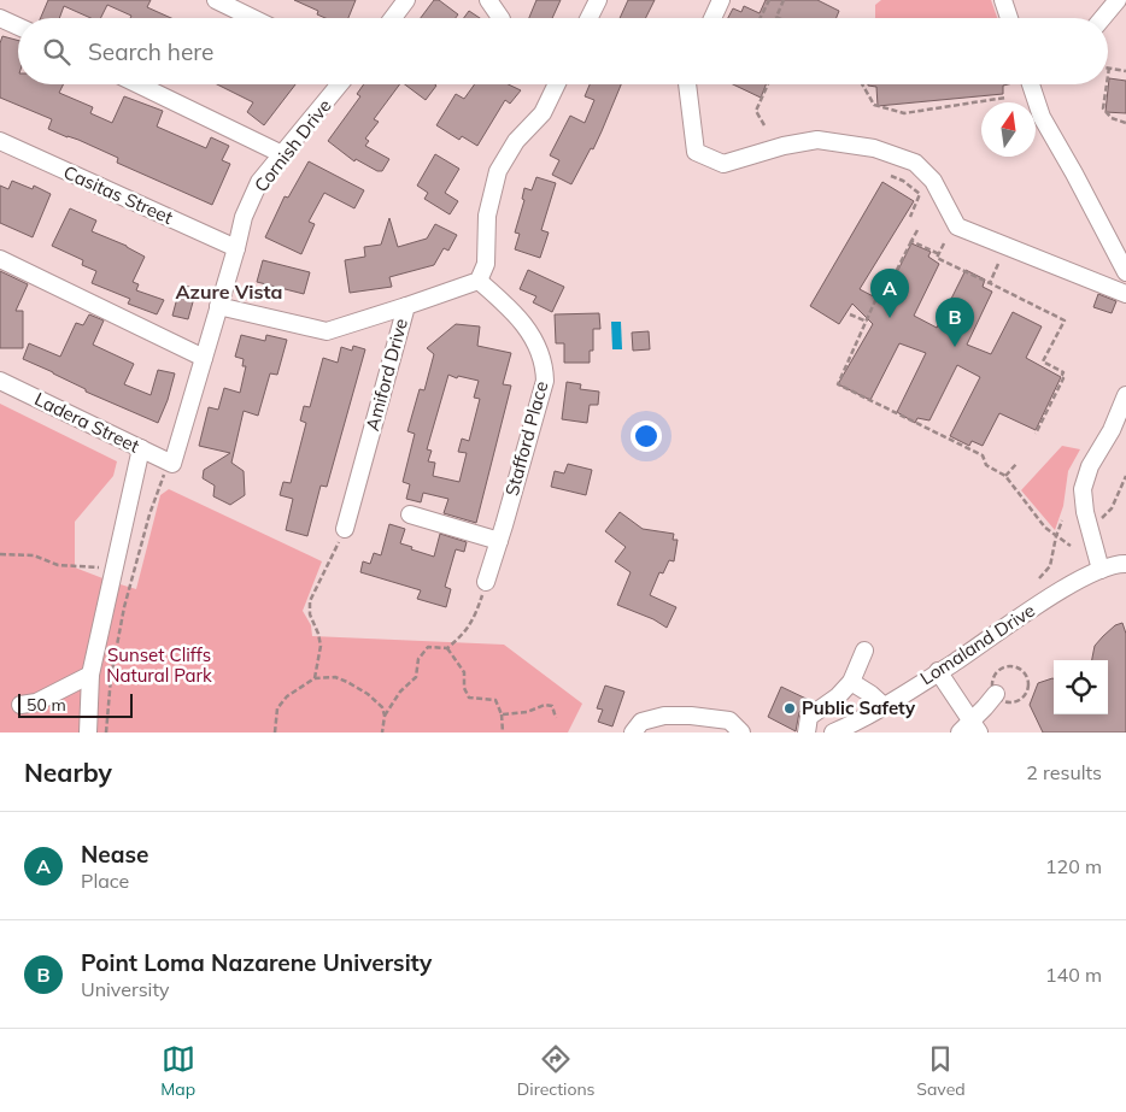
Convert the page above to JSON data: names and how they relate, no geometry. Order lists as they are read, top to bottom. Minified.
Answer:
{"streets":{"street":["Cornish Drive","Casitas Street","Amiford Drive","Ladera Street","Stafford Place","Lomaland Drive"]},"crossings":[["Cornish Drive","Casitas Street"],["Cornish Drive","Ladera Street"],["Amiford Drive","Stafford Place"]],"districts":["Azure Vista"],"parks":["Sunset Cliffs Natural Park"],"places":["Public Safety"],"scale_bar":"50 m","north":"top","page":{"search":"Search here","pins":["A","B"],"scale":"50 m","heading":["Nearby","2 results"],"list":[{"mark":"A","name":"Nease","note":"Place","value":"120 m"},{"mark":"B","name":"Point Loma Nazarene University","note":"University","value":"140 m"}],"nav":["Map","Directions","Saved"]}}
